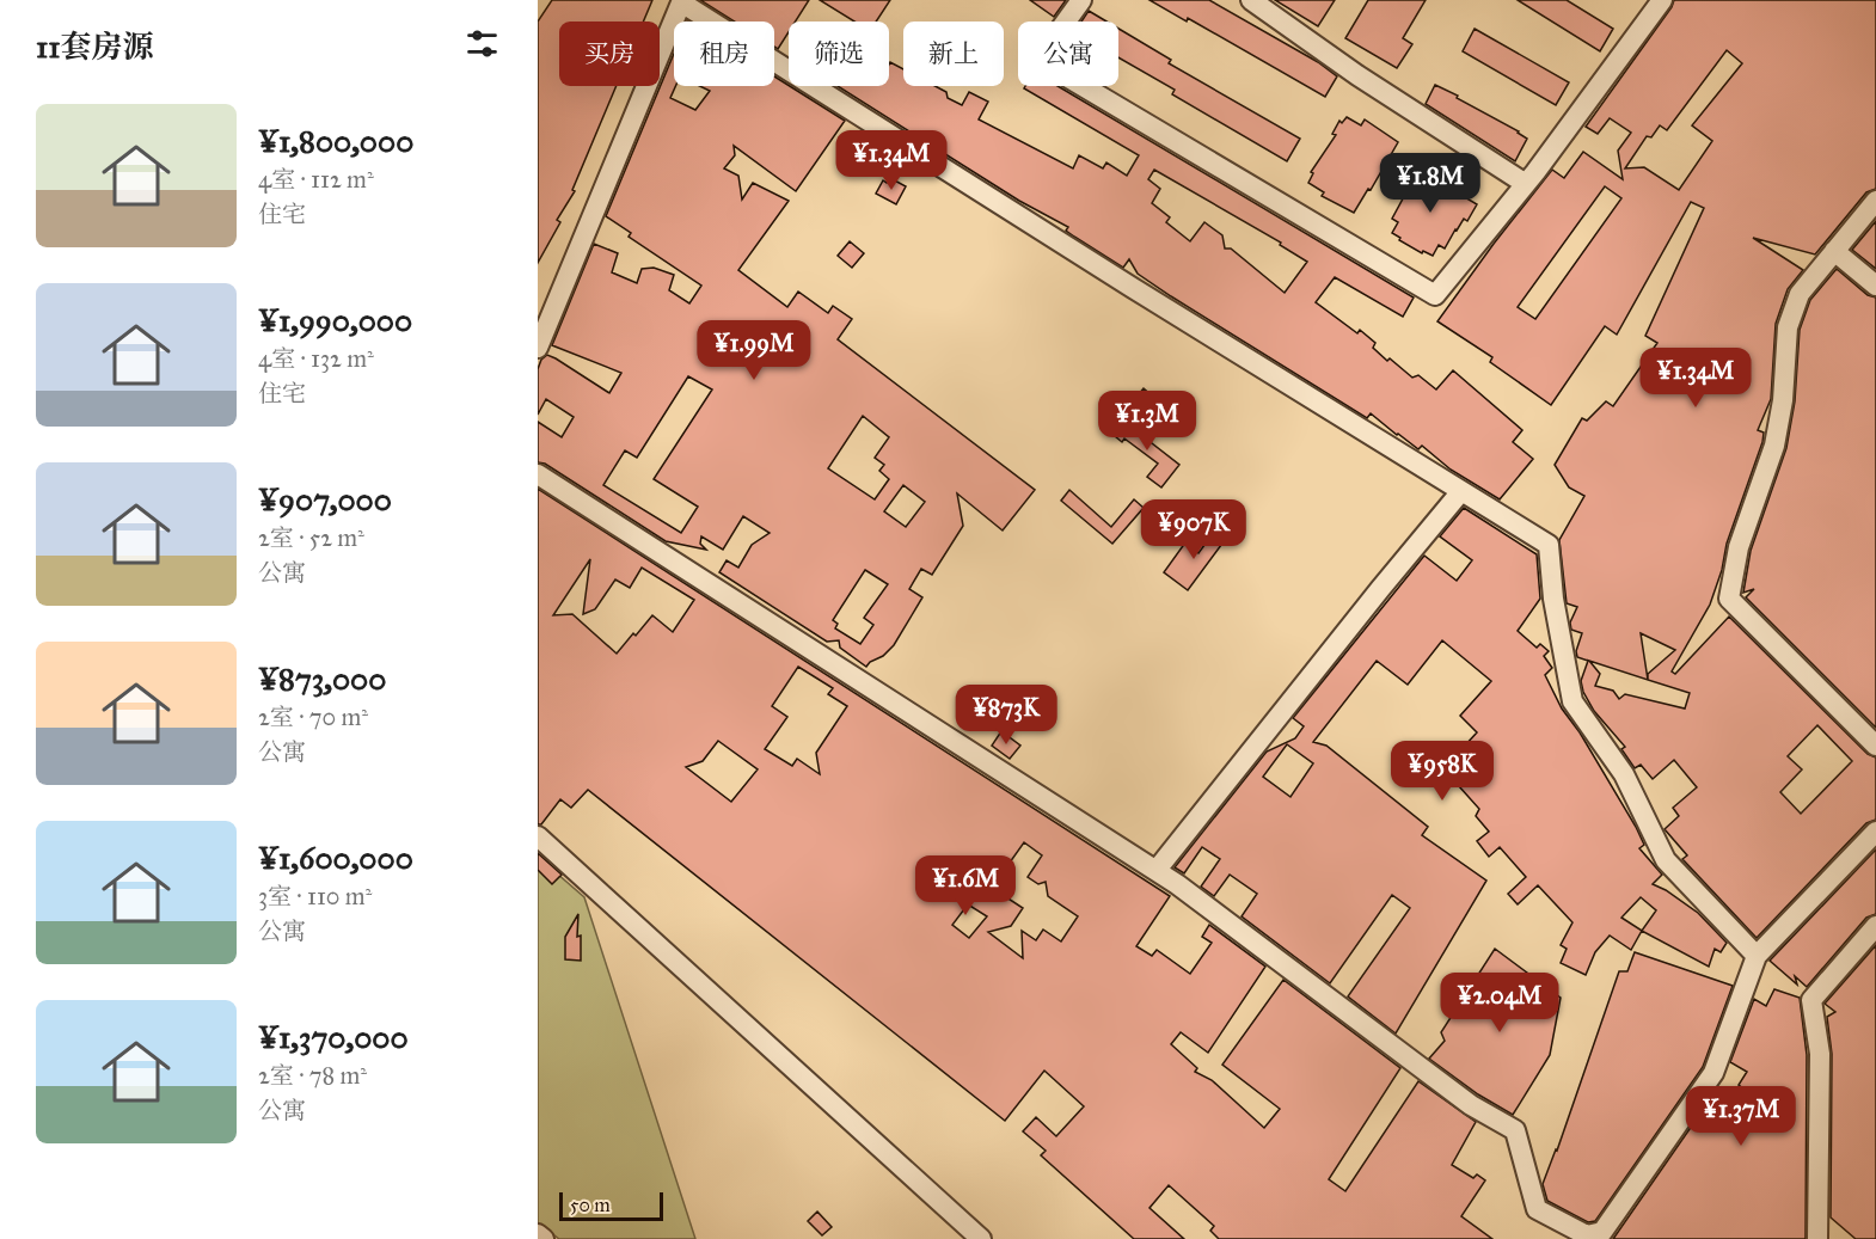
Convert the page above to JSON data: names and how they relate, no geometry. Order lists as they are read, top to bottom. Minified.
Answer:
{"scale_bar":"50 m","page":{"heading":"11套房源","chip":["买房","租房","筛选","新上","公寓"],"list":[{"name":"¥1,800,000","note":"4室 · 112 m² · 住宅"},{"name":"¥1,990,000","note":"4室 · 132 m² · 住宅"},{"name":"¥907,000","note":"2室 · 52 m² · 公寓"},{"name":"¥873,000","note":"2室 · 70 m² · 公寓"},{"name":"¥1,600,000","note":"3室 · 110 m² · 公寓"},{"name":"¥1,370,000","note":"2室 · 78 m² · 公寓"}],"price":["¥1.34M","¥1.8M","¥1.99M","¥1.34M","¥1.3M","¥907K","¥873K","¥958K","¥1.6M","¥2.04M","¥1.37M"],"scale":"50 m"}}
